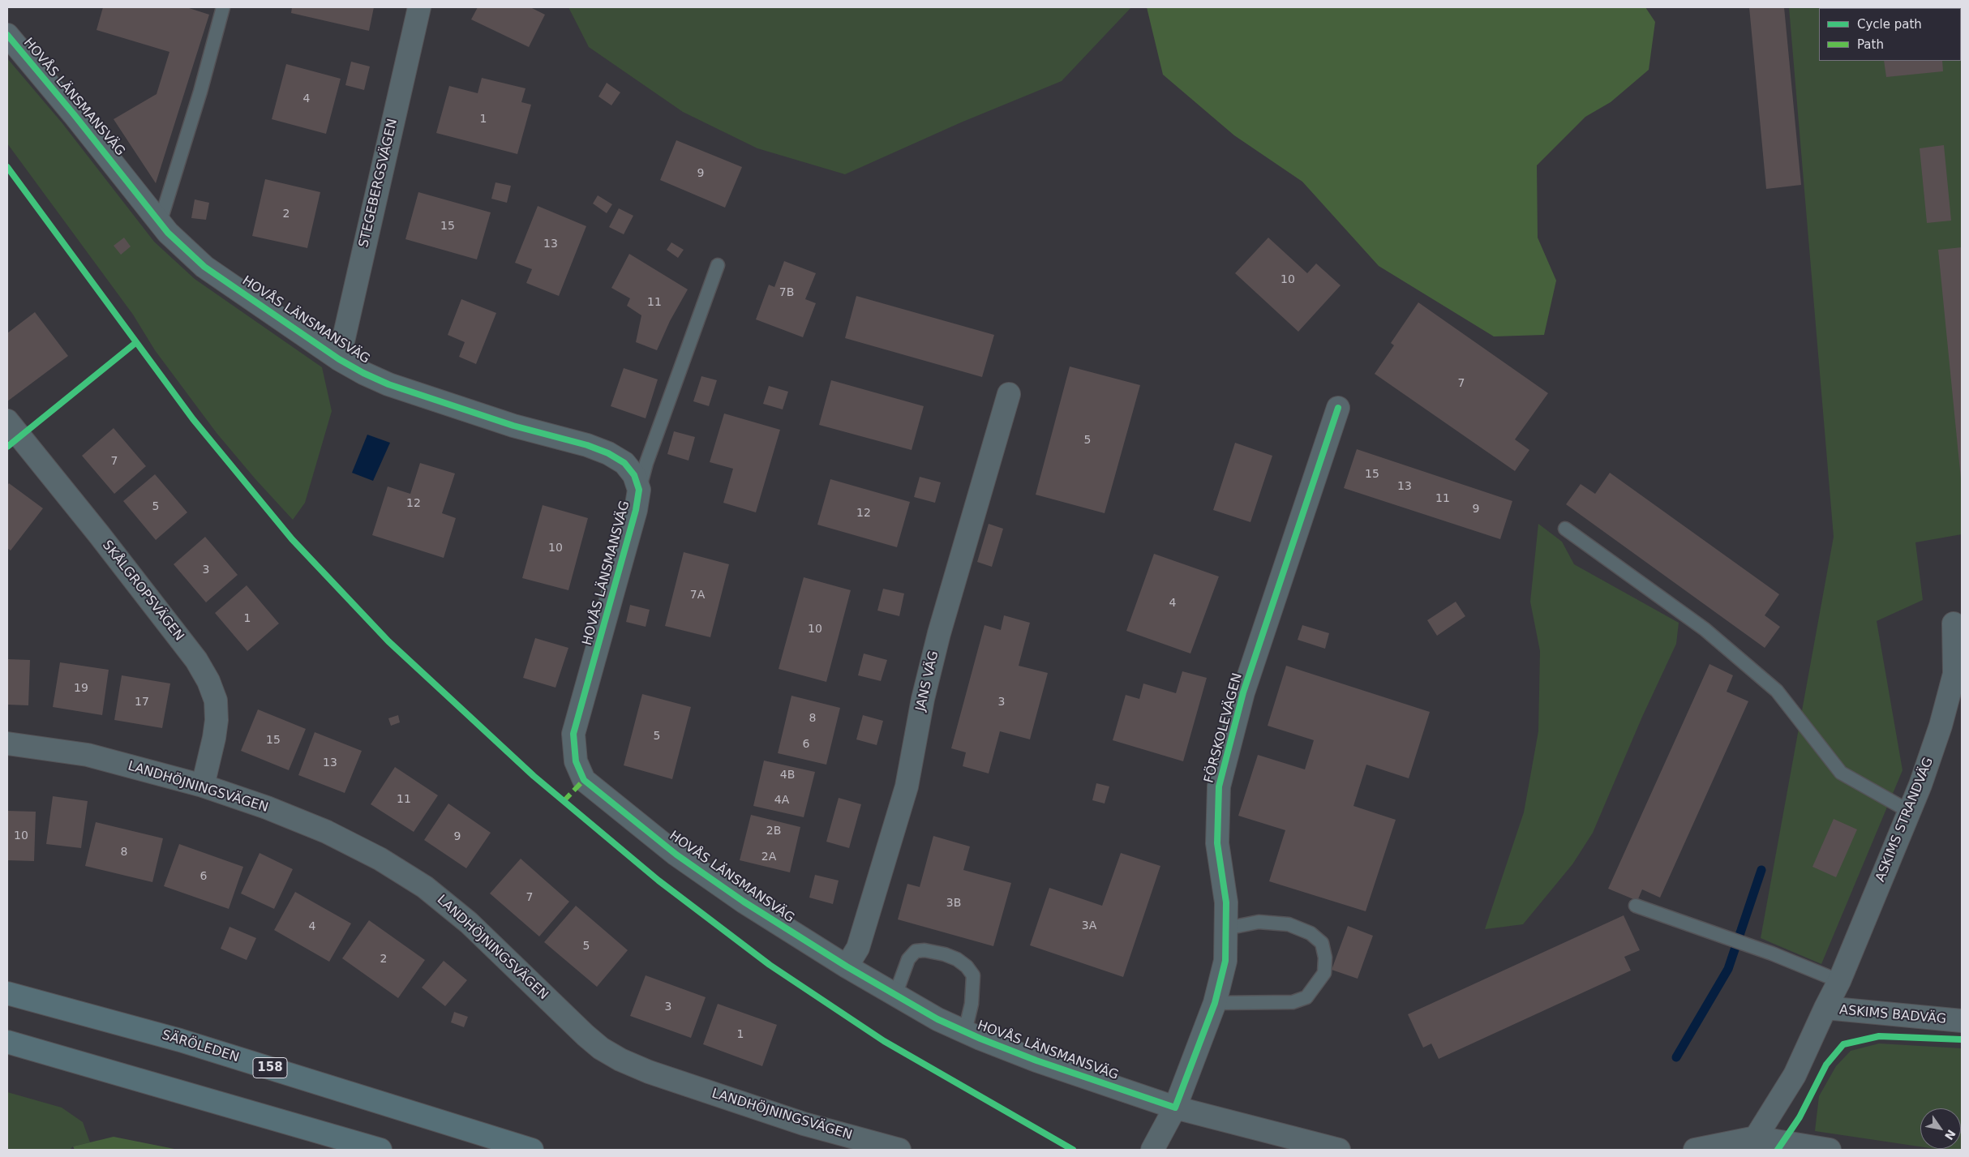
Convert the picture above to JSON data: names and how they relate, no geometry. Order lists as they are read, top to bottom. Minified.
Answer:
{"streets":{"main road":["SÄRÖLEDEN","158"],"street":["HOVÅS LÄNSMANSVÄG","STEGEBERGSVÄGEN","SKÅLGROPSVÄGEN","JANS VÄG","FÖRSKOLEVÄGEN","LANDHÖJNINGSVÄGEN","ASKIMS STRANDVÄG","ASKIMS BADVÄG"]},"crossings":[["HOVÅS LÄNSMANSVÄG","STEGEBERGSVÄGEN"],["HOVÅS LÄNSMANSVÄG","JANS VÄG"],["HOVÅS LÄNSMANSVÄG","FÖRSKOLEVÄGEN"],["SKÅLGROPSVÄGEN","LANDHÖJNINGSVÄGEN"],["ASKIMS STRANDVÄG","ASKIMS BADVÄG"]],"house_numbers":["4","1","9","2","15","13","10","7B","11","7","5","7","15","13","11","12","5","9","12","10","3","7A","4","1","10","19","17","3","8","5","15","6","13","4B","11","4A","2B","10","9","8","2A","6","7","3B","3A","4","5","2","3","1"],"legend":["Cycle path","Path"],"north":"bottom right"}
